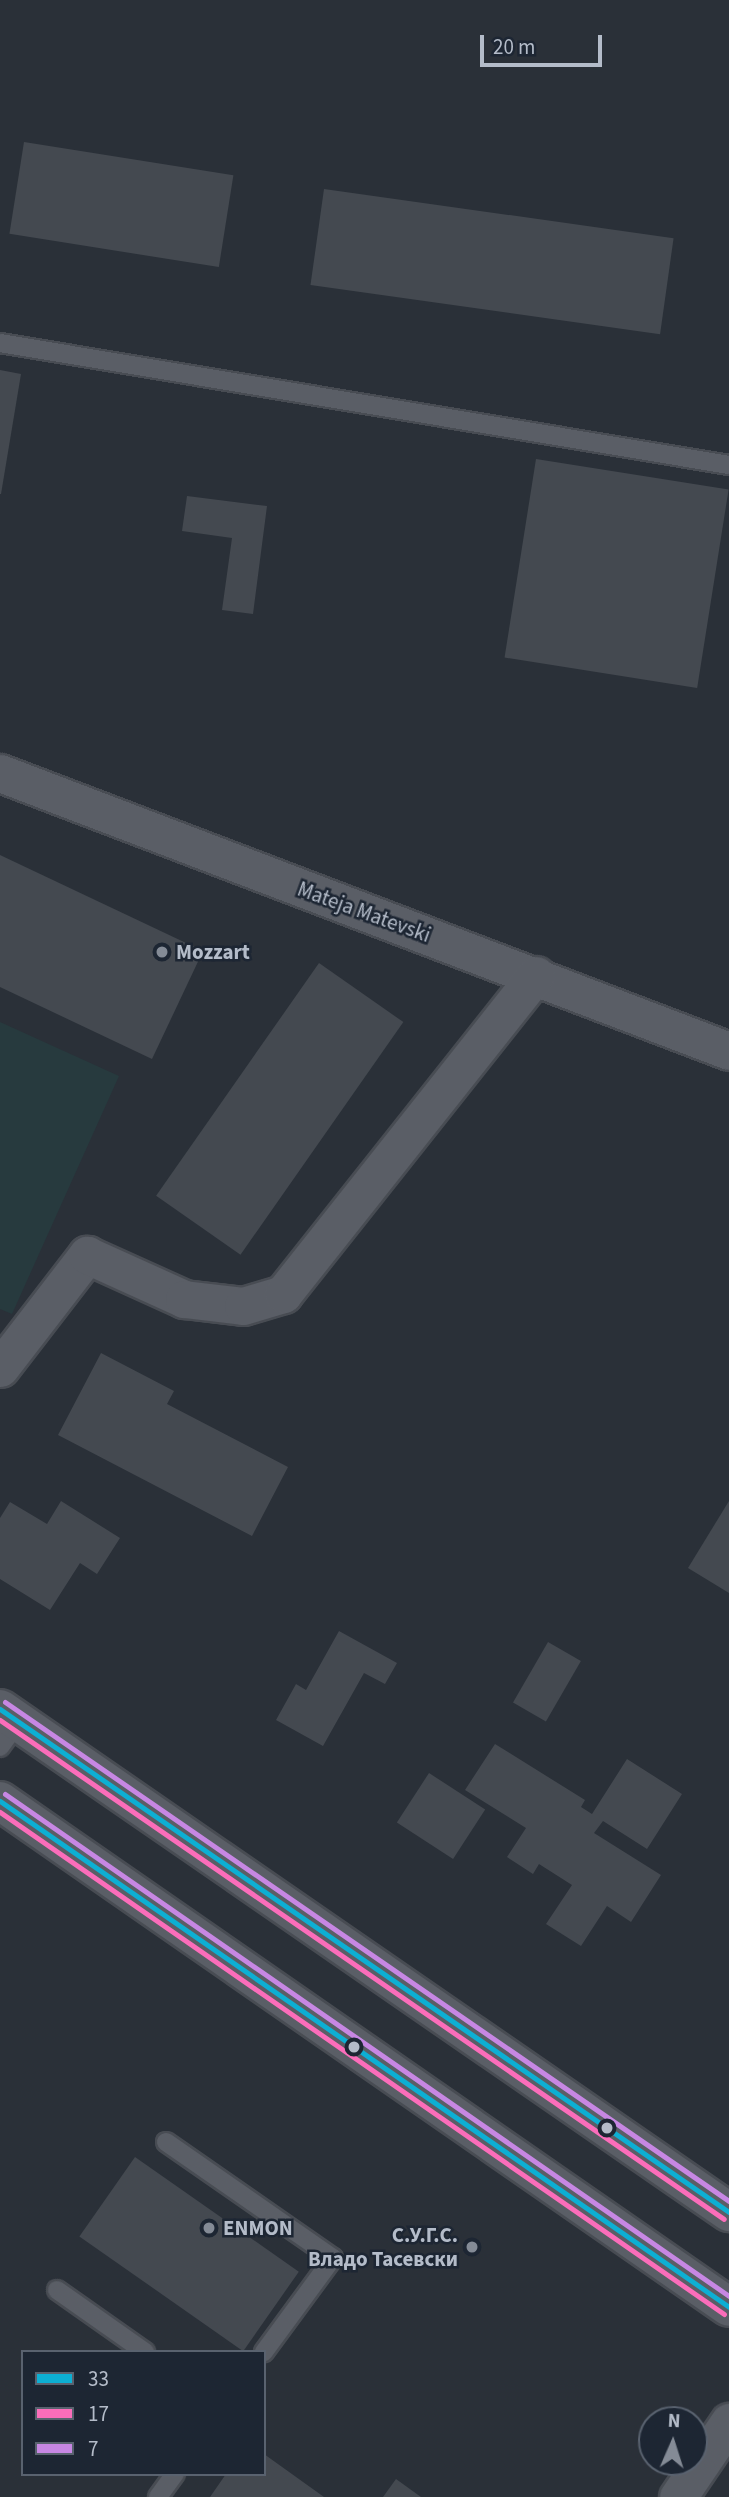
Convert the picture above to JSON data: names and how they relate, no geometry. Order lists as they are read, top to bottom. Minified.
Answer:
{"streets":{"street":["Mateja Matevski"]},"places":["Mozzart","ENMON","С.У.Г.С. Владо Тасевски"],"lines":["transit line 7","transit line 33","transit line 17"],"legend":["33","17","7"],"scale_bar":"20 m","north":"top"}
